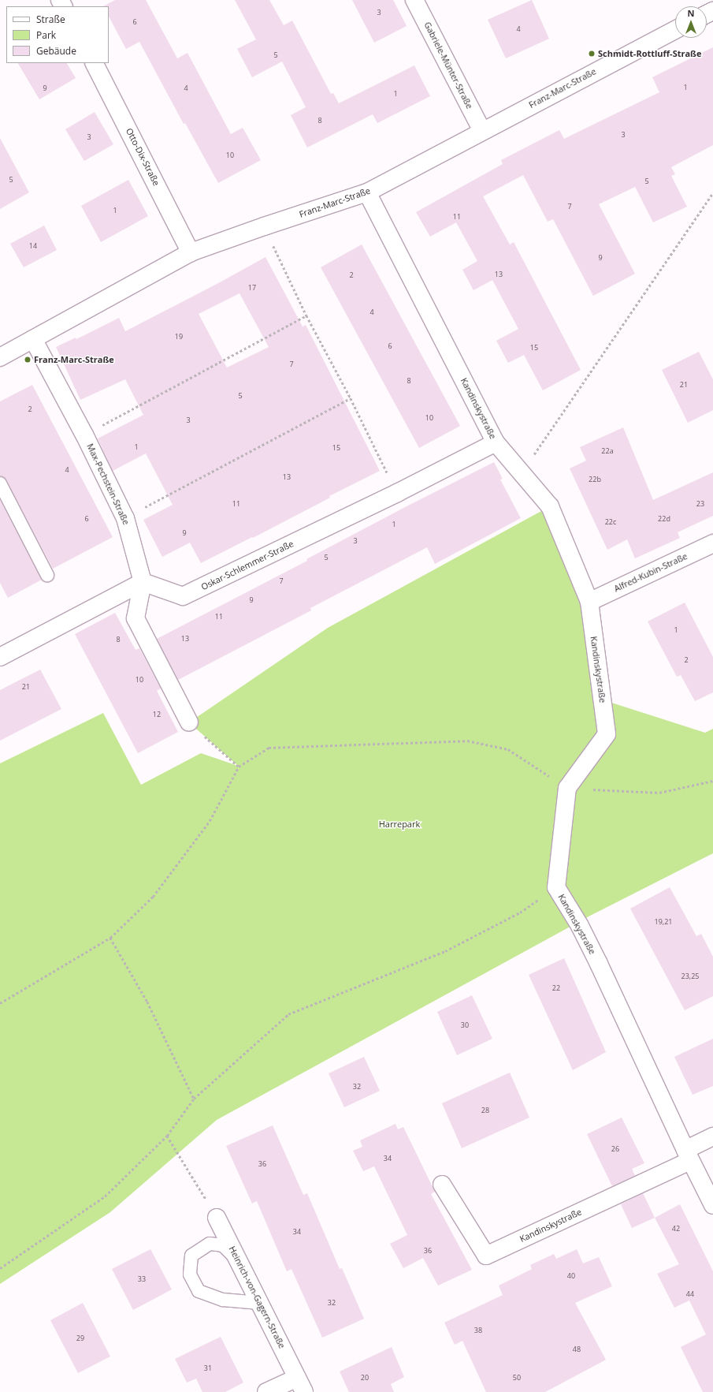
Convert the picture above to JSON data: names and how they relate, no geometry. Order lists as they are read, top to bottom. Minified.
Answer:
{"streets":{"street":["Gabriele-Münter-Straße","Franz-Marc-Straße","Otto-Dix-Straße","Kandinskystraße","Max-Pechstein-Straße","Oskar-Schlemmer-Straße","Alfred-Kubin-Straße","Heinrich-von-Gagern-Straße"]},"crossings":[["Gabriele-Münter-Straße","Franz-Marc-Straße"],["Franz-Marc-Straße","Otto-Dix-Straße"],["Franz-Marc-Straße","Kandinskystraße"],["Franz-Marc-Straße","Max-Pechstein-Straße"],["Kandinskystraße","Oskar-Schlemmer-Straße"],["Kandinskystraße","Alfred-Kubin-Straße"],["Max-Pechstein-Straße","Oskar-Schlemmer-Straße"]],"parks":["Harrepark"],"places":["Schmidt-Rottluff-Straße","Franz-Marc-Straße"],"house_numbers":["3","6","4","5","1","9","4","1","8","3","3","10","5","5","7","1","11","14","9","13","2","17","4","19","6","15","7","8","21","5","2","10","3","1","15","22a","4","13","22b","11","23","6","22d","22c","1","9","3","5","7","9","11","1","13","8","2","10","21","12","19,21","23,25","22","30","32","28","26","34","36","42","34","36","40","33","44","32","38","29","48","31","20","50"],"legend":["Straße","Park","Gebäude"],"north":"top"}
